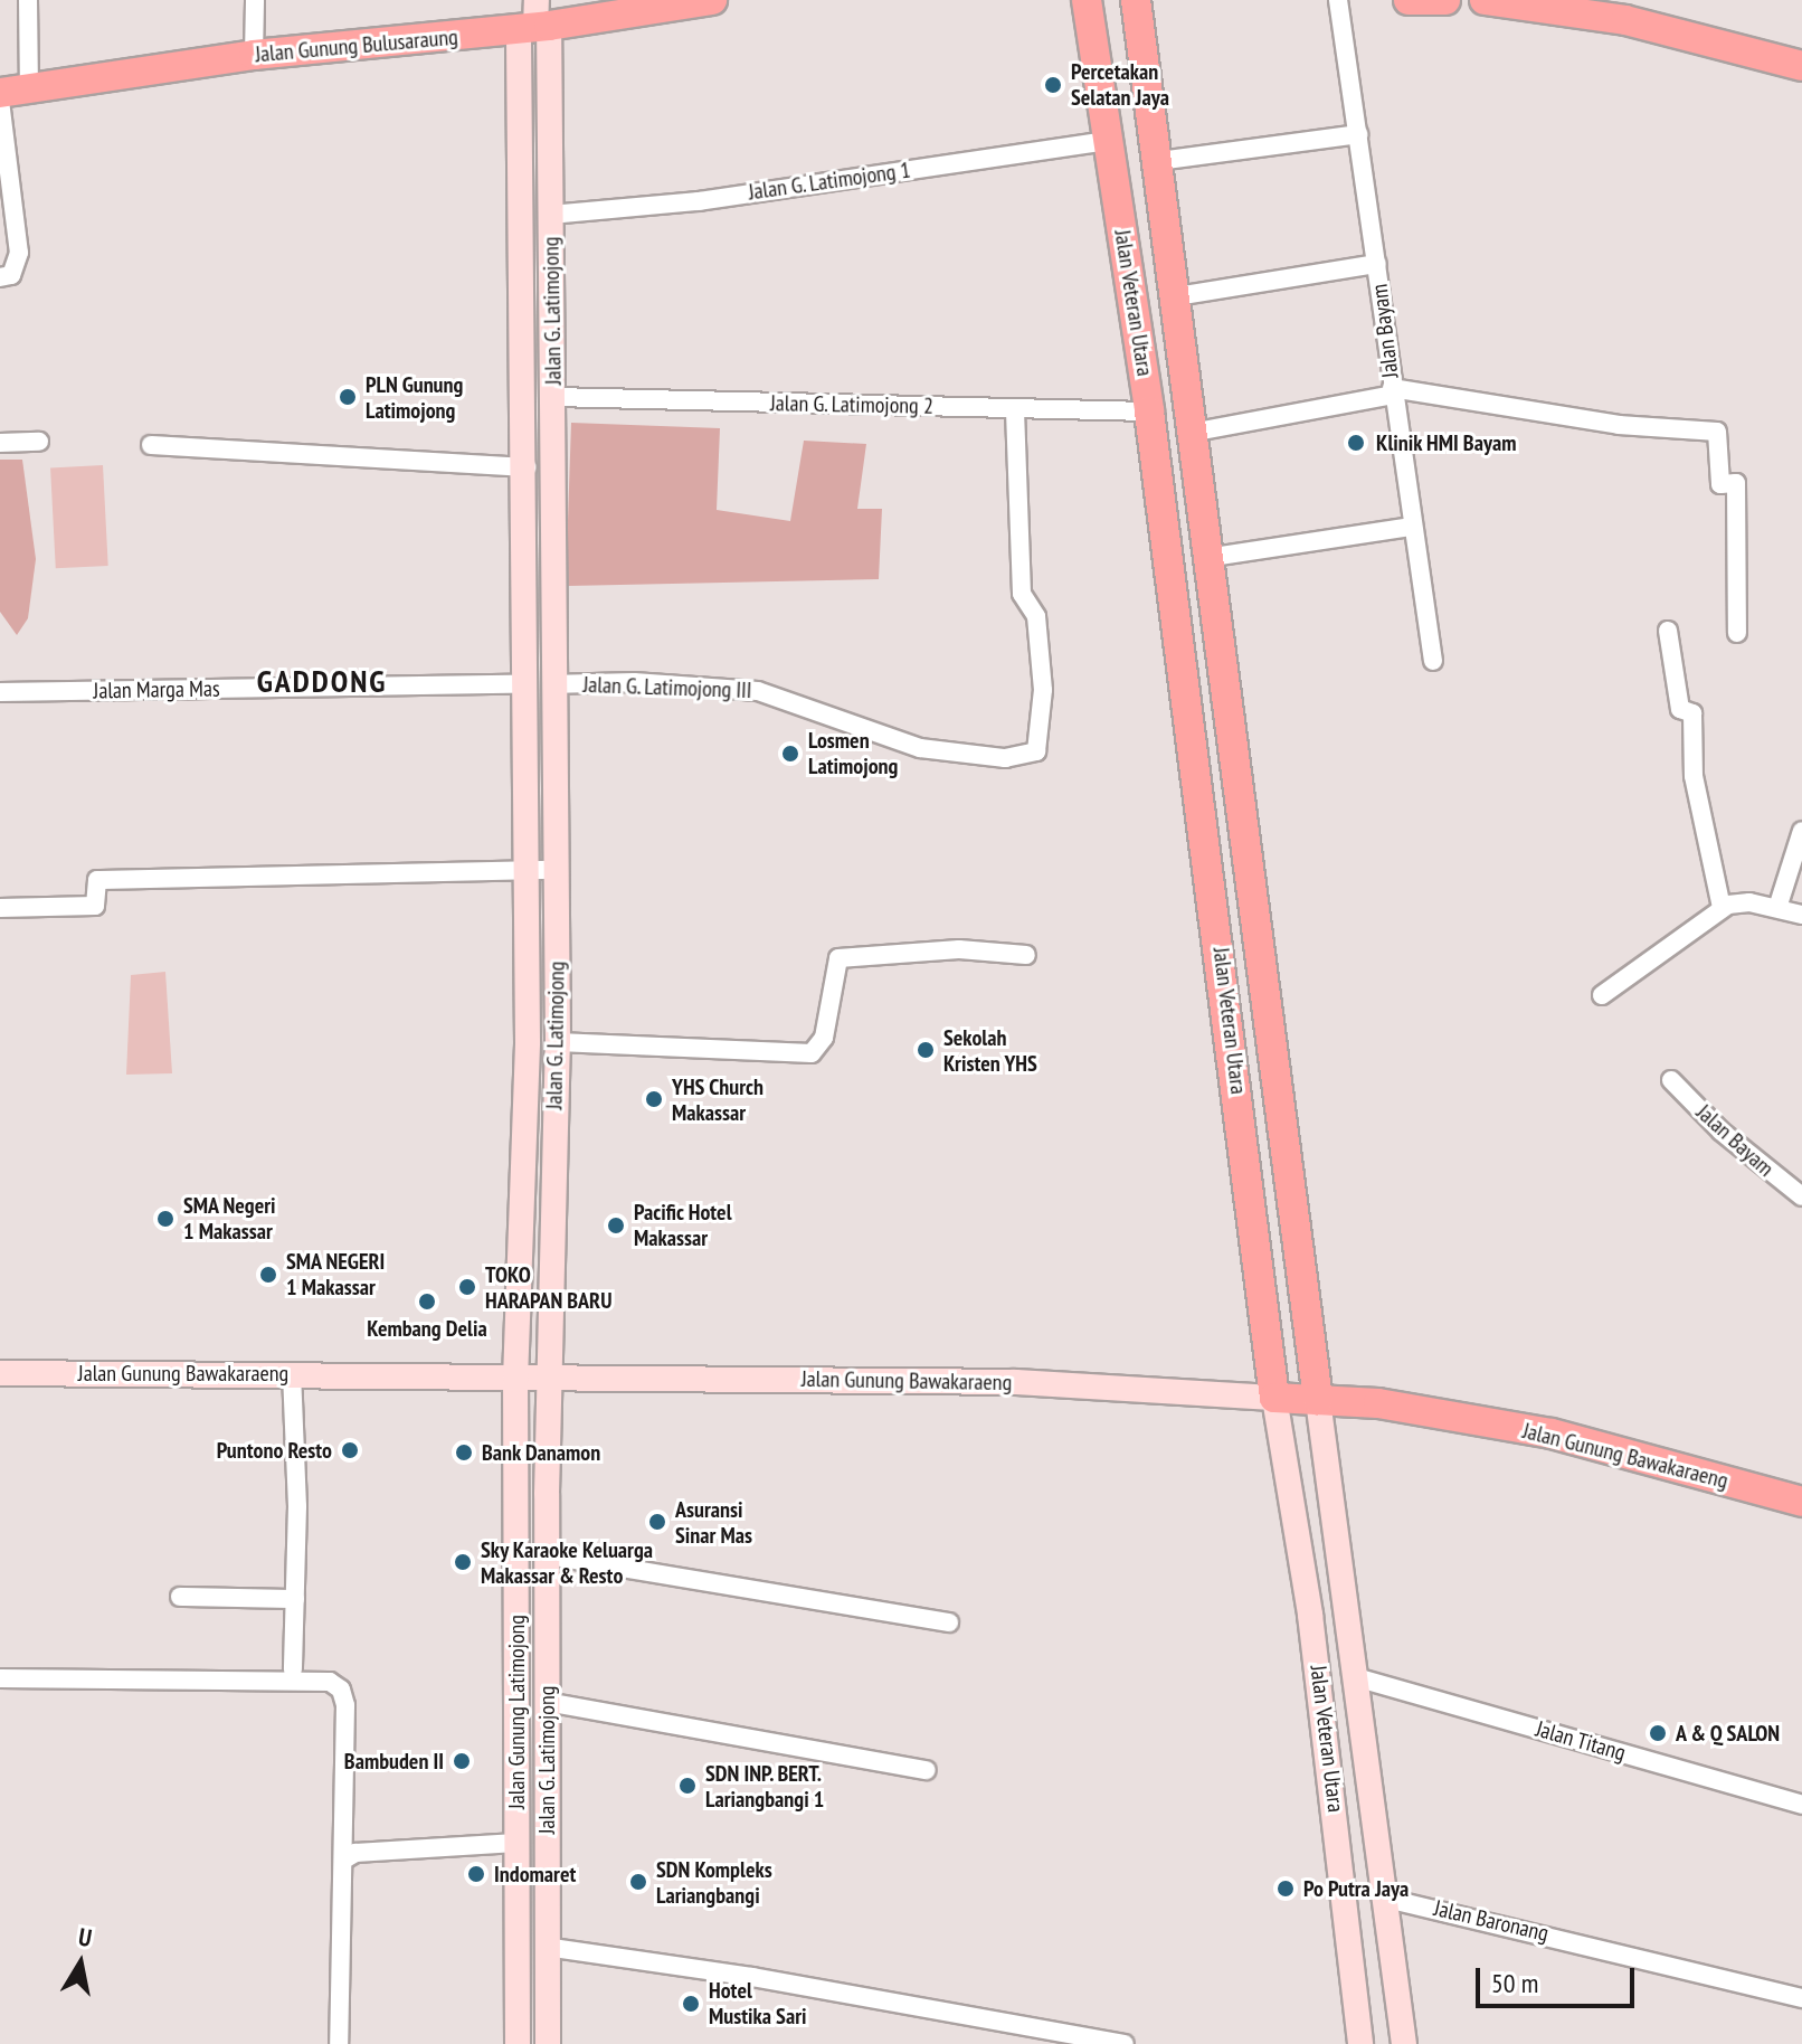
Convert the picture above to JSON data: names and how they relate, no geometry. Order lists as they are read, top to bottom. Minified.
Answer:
{"streets":{"highway":["Jalan Gunung Bulusaraung","Jalan Veteran Utara","Jalan Gunung Bawakaraeng"],"main road":["Jalan G. Latimojong","Jalan Gunung Latimojong"],"street":["Jalan G. Latimojong 1","Jalan Bayam","Jalan G. Latimojong 2","Jalan G. Latimojong III","Jalan Marga Mas","Jalan Titang","Jalan Baronang"]},"crossings":[["Jalan Gunung Bulusaraung","Jalan G. Latimojong"],["Jalan G. Latimojong 1","Jalan Veteran Utara"],["Jalan G. Latimojong 1","Jalan G. Latimojong"],["Jalan Veteran Utara","Jalan G. Latimojong 2"],["Jalan Veteran Utara","Jalan Gunung Bawakaraeng"],["Jalan Veteran Utara","Jalan Titang"],["Jalan Veteran Utara","Jalan Baronang"],["Jalan G. Latimojong","Jalan G. Latimojong 2"],["Jalan G. Latimojong","Jalan G. Latimojong III"],["Jalan G. Latimojong","Jalan Marga Mas"],["Jalan G. Latimojong","Jalan Gunung Bawakaraeng"],["Jalan G. Latimojong","Jalan Gunung Latimojong"],["Jalan G. Latimojong 2","Jalan G. Latimojong III"],["Jalan Gunung Bawakaraeng","Jalan Gunung Latimojong"]],"districts":["GADDONG"],"places":["Percetakan Selatan Jaya","PLN Gunung Latimojong","Klinik HMI Bayam","Losmen Latimojong","Sekolah Kristen YHS","YHS Church Makassar","SMA Negeri 1 Makassar","Pacific Hotel Makassar","SMA NEGERI 1 Makassar","TOKO HARAPAN BARU","Kembang Delia","Puntono Resto","Bank Danamon","Asuransi Sinar Mas","Sky Karaoke Keluarga Makassar & Resto","A & Q SALON","Bambuden II","SDN INP. BERT. Lariangbangi 1","Indomaret","SDN Kompleks Lariangbangi","Po Putra Jaya","Hotel Mustika Sari"],"scale_bar":"50 m","north":"top"}
